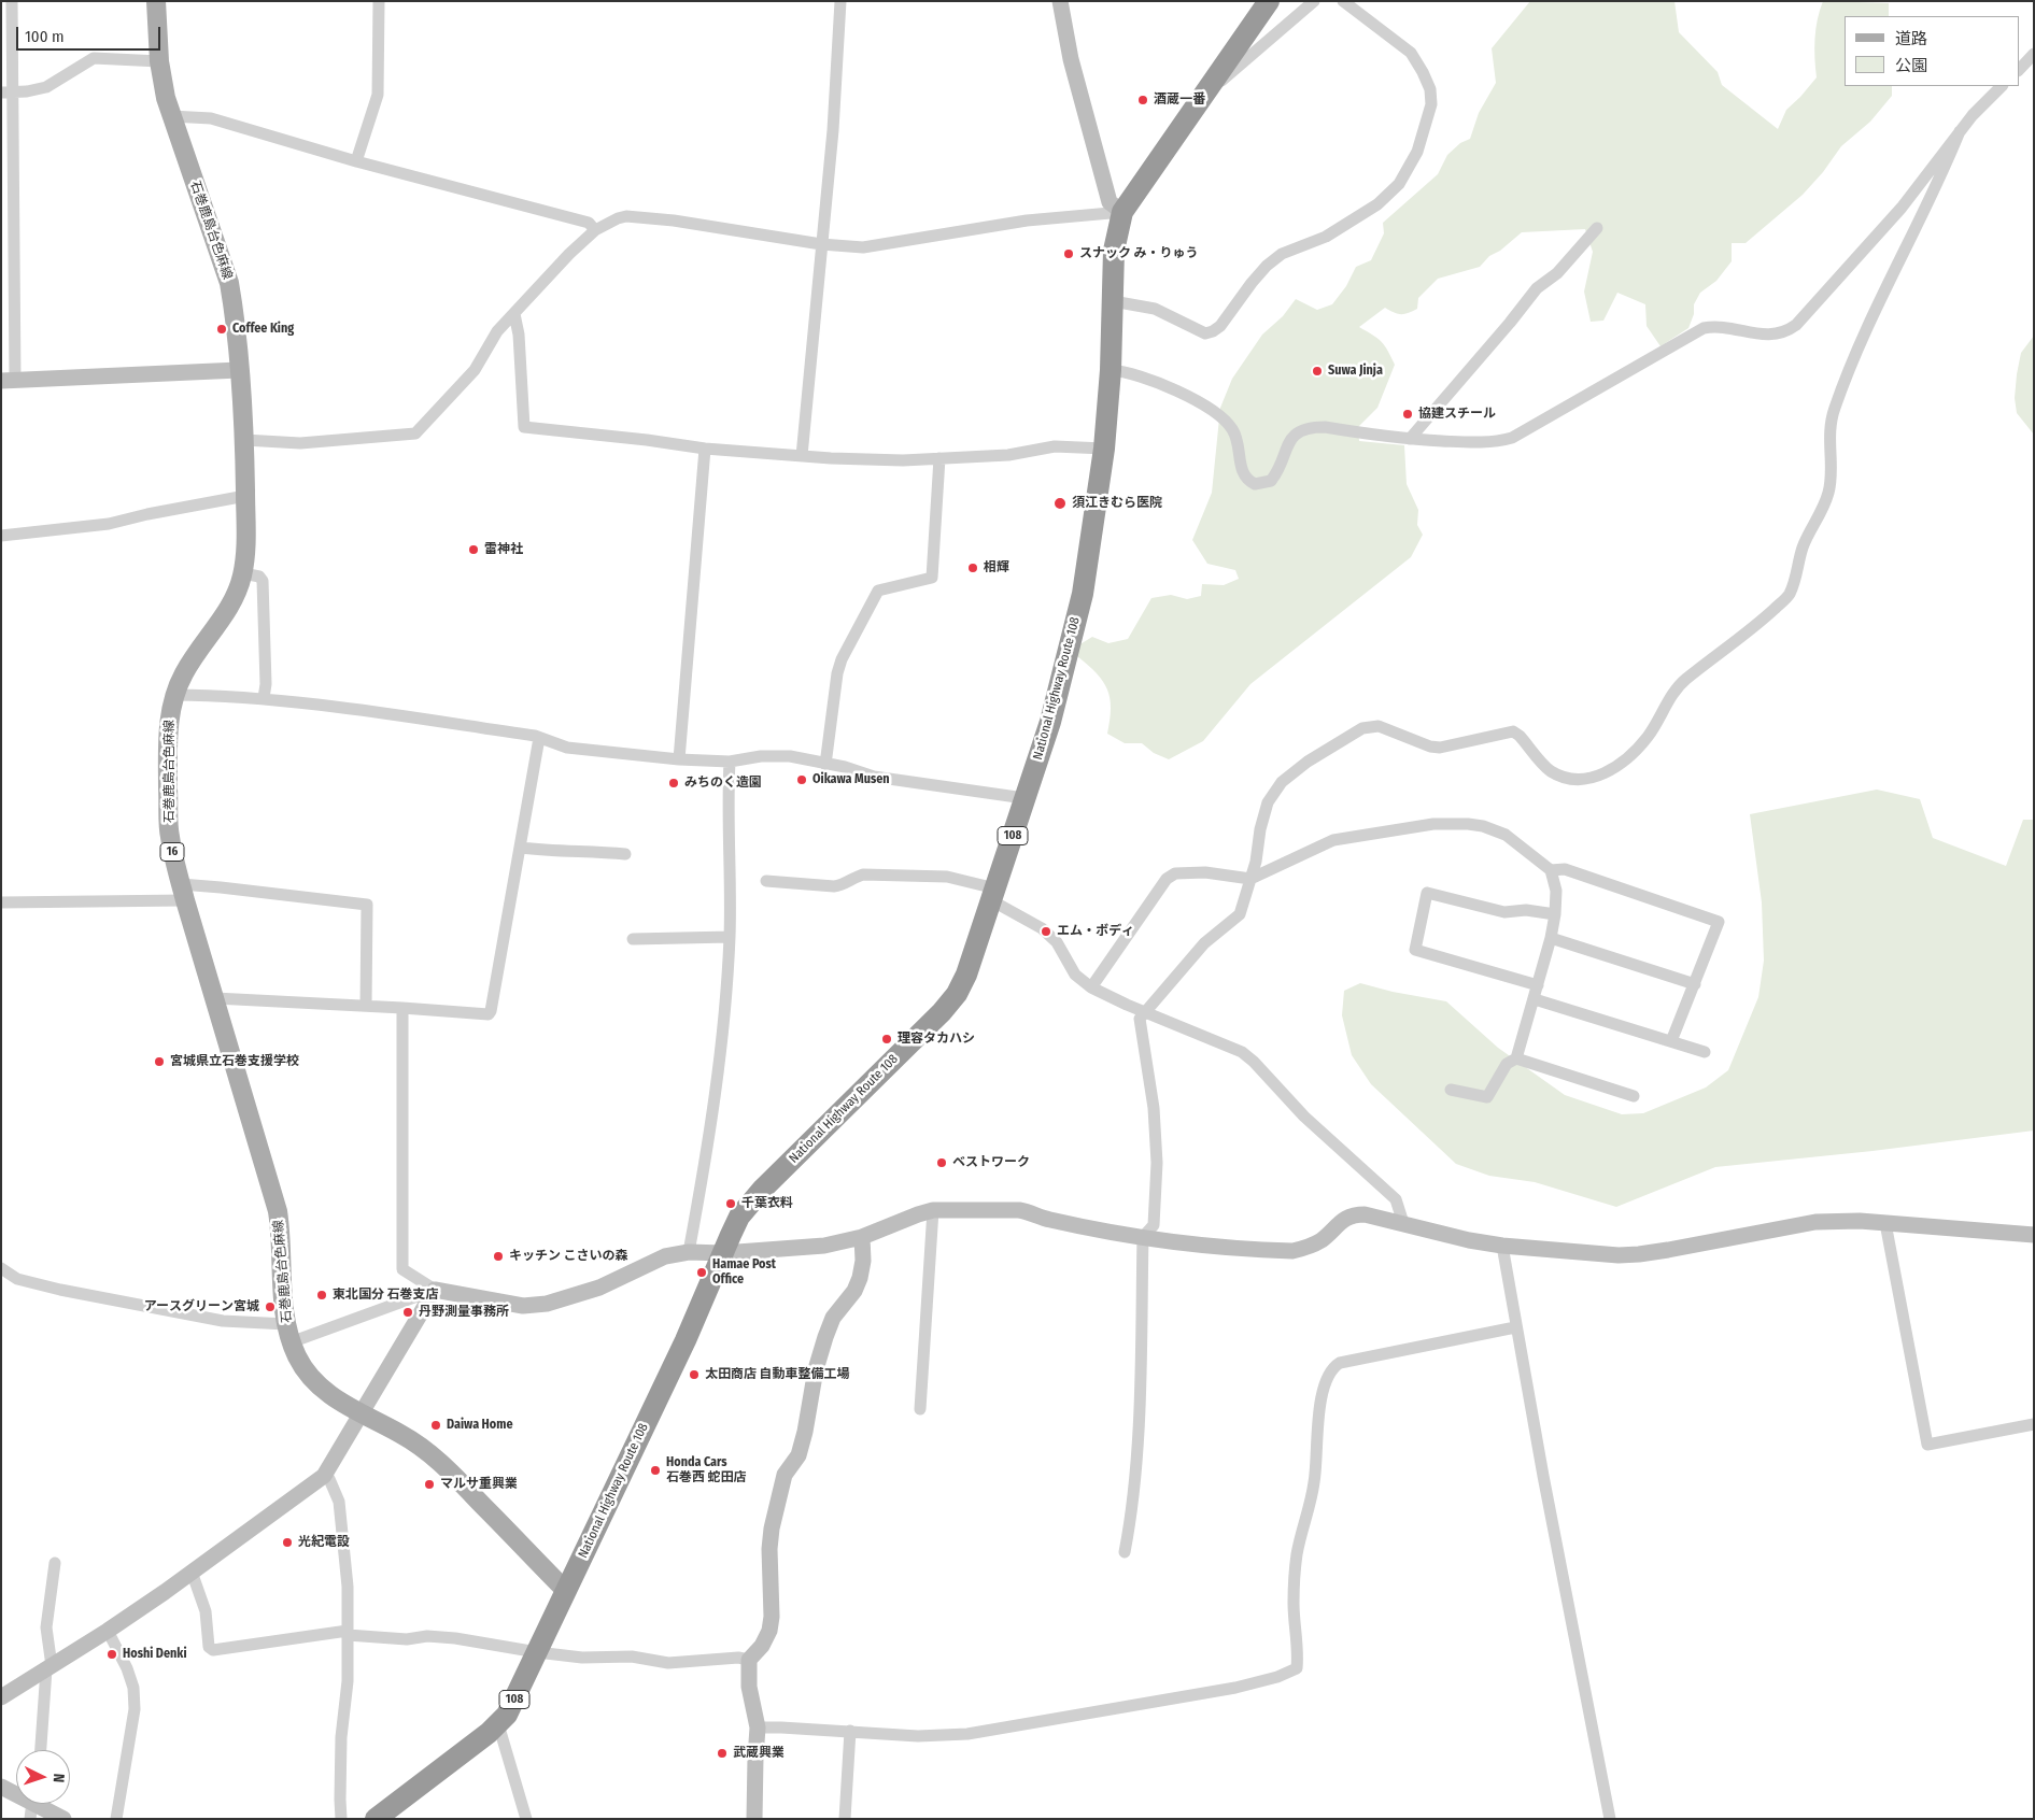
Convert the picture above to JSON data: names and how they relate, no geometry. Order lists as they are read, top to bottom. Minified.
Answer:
{"streets":{"highway":["National Highway Route 108","108"],"main road":["石巻鹿島台色麻線","16"]},"crossings":[["石巻鹿島台色麻線","National Highway Route 108"]],"places":["酒蔵一番","スナック み・りゅう","Coffee King","Suwa Jinja","協建スチール","須江きむら医院","雷神社","相輝","Oikawa Musen","みちのく造園","エム・ボディ","理容タカハシ","宮城県立石巻支援学校","ベストワーク","千葉衣料","キッチン こさいの森","Hamae Post Office","東北国分 石巻支店","アースグリーン宮城","丹野測量事務所","太田商店 自動車整備工場","Daiwa Home","Honda Cars 石巻西 蛇田店","マルサ重興業","光紀電設","Hoshi Denki","武蔵興業"],"legend":["道路","公園"],"scale_bar":"100 m","north":"right"}
